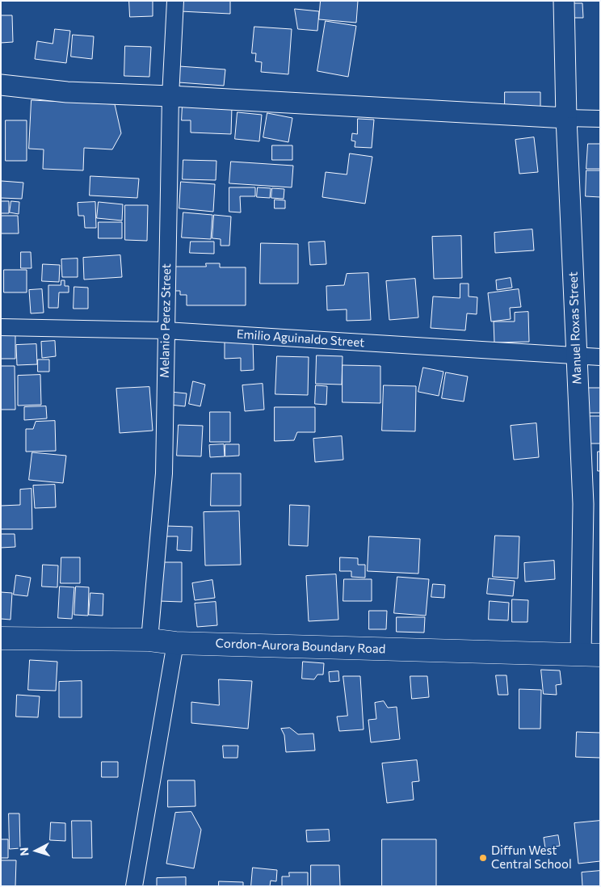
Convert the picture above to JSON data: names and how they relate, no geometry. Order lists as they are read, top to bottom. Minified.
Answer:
{"streets":{"main road":["Cordon-Aurora Boundary Road"],"street":["Melanio Perez Street","Manuel Roxas Street","Emilio Aguinaldo Street"]},"crossings":[["Melanio Perez Street","Emilio Aguinaldo Street"],["Melanio Perez Street","Cordon-Aurora Boundary Road"],["Manuel Roxas Street","Emilio Aguinaldo Street"],["Manuel Roxas Street","Cordon-Aurora Boundary Road"]],"places":["Diffun West Central School"],"north":"left"}
